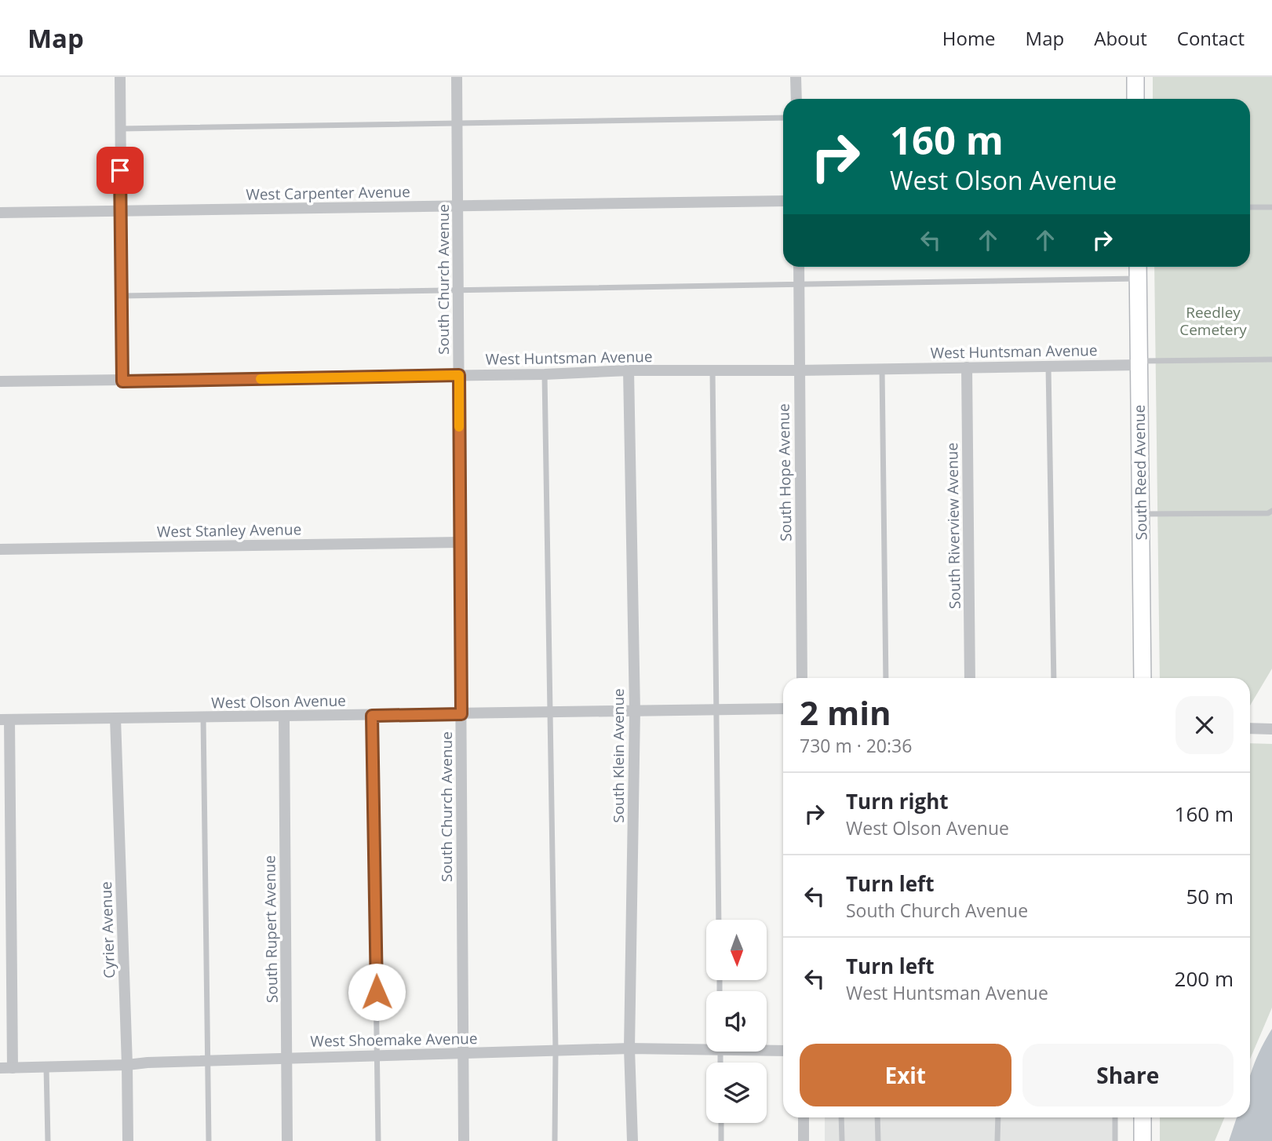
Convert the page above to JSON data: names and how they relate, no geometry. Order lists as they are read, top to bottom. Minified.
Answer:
{"streets":{"street":["West Carpenter Avenue","South Church Avenue","West Huntsman Avenue","South Hope Avenue","South Reed Avenue","South Riverview Avenue","West Stanley Avenue","West Olson Avenue","South Klein Avenue","South Rupert Avenue","Cyrier Avenue","West Shoemake Avenue"]},"crossings":[["West Carpenter Avenue","South Church Avenue"],["South Church Avenue","West Huntsman Avenue"],["South Church Avenue","West Stanley Avenue"],["South Church Avenue","West Olson Avenue"],["South Church Avenue","West Shoemake Avenue"],["West Huntsman Avenue","South Hope Avenue"],["West Huntsman Avenue","South Reed Avenue"],["West Huntsman Avenue","South Riverview Avenue"],["West Huntsman Avenue","South Klein Avenue"],["West Olson Avenue","South Klein Avenue"],["West Olson Avenue","South Rupert Avenue"],["West Olson Avenue","Cyrier Avenue"],["South Klein Avenue","West Shoemake Avenue"],["South Rupert Avenue","West Shoemake Avenue"],["Cyrier Avenue","West Shoemake Avenue"]],"parks":["Reedley Cemetery"],"north":"bottom","page":{"header":"Map","nav":["Home","Map","About","Contact"],"turn":["160 m","West Olson Avenue"],"heading":["2 min","730 m · 20:36"],"list":[{"name":"Turn right","note":"West Olson Avenue","value":"160 m"},{"name":"Turn left","note":"South Church Avenue","value":"50 m"},{"name":"Turn left","note":"West Huntsman Avenue","value":"200 m"}],"buttons":["Exit","Share"]}}
